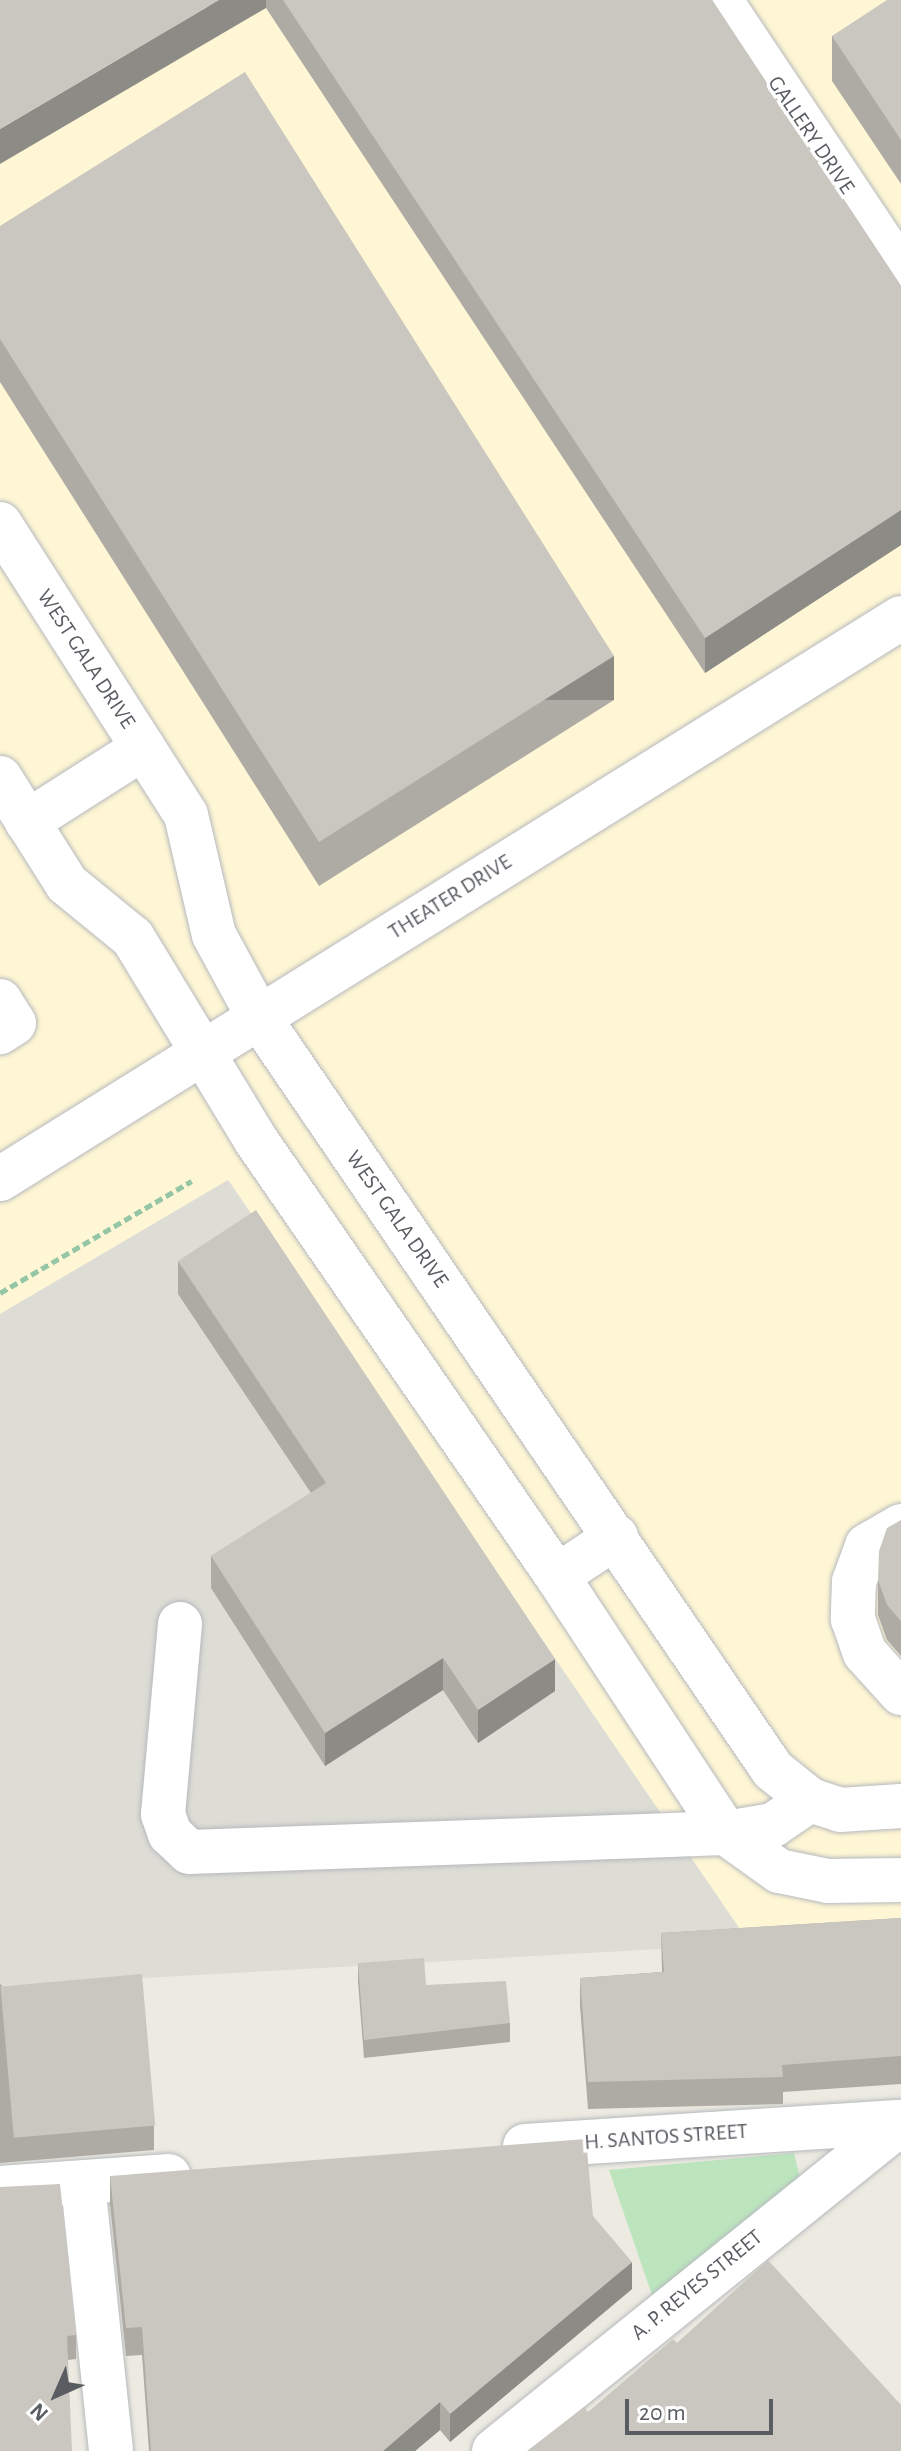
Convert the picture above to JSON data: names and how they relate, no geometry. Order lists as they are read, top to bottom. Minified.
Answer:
{"streets":{"street":["GALLERY DRIVE","WEST GALA DRIVE","THEATER DRIVE","H. SANTOS STREET","A. P. REYES STREET"]},"crossings":[["WEST GALA DRIVE","THEATER DRIVE"],["H. SANTOS STREET","A. P. REYES STREET"]],"scale_bar":"20 m","north":"bottom left"}
